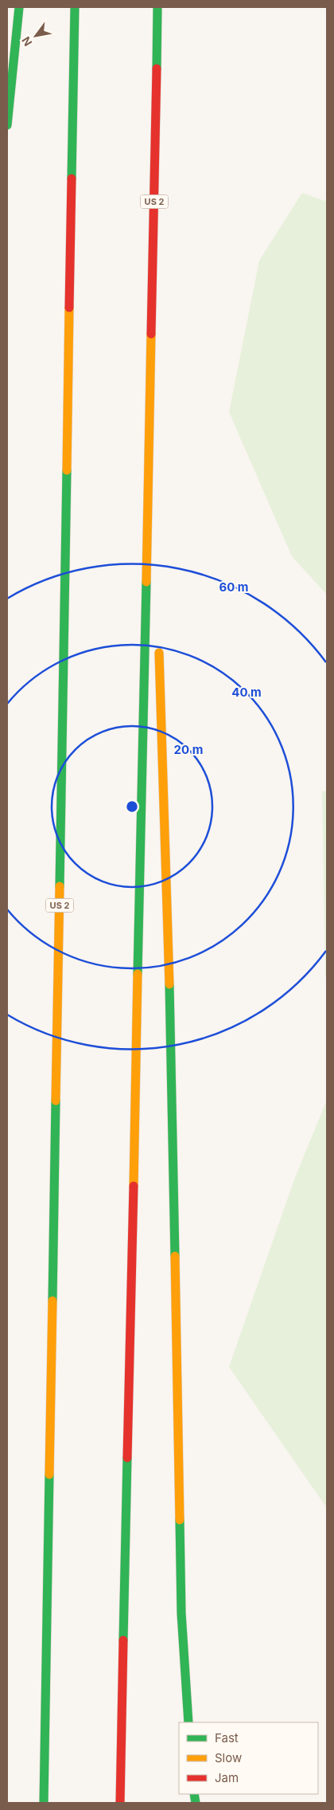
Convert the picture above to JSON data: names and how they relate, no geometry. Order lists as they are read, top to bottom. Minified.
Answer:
{"streets":{"highway":["US 2"]},"legend":["Fast","Slow","Jam"],"north":"bottom left","rings":["60 m","40 m","20 m"]}
